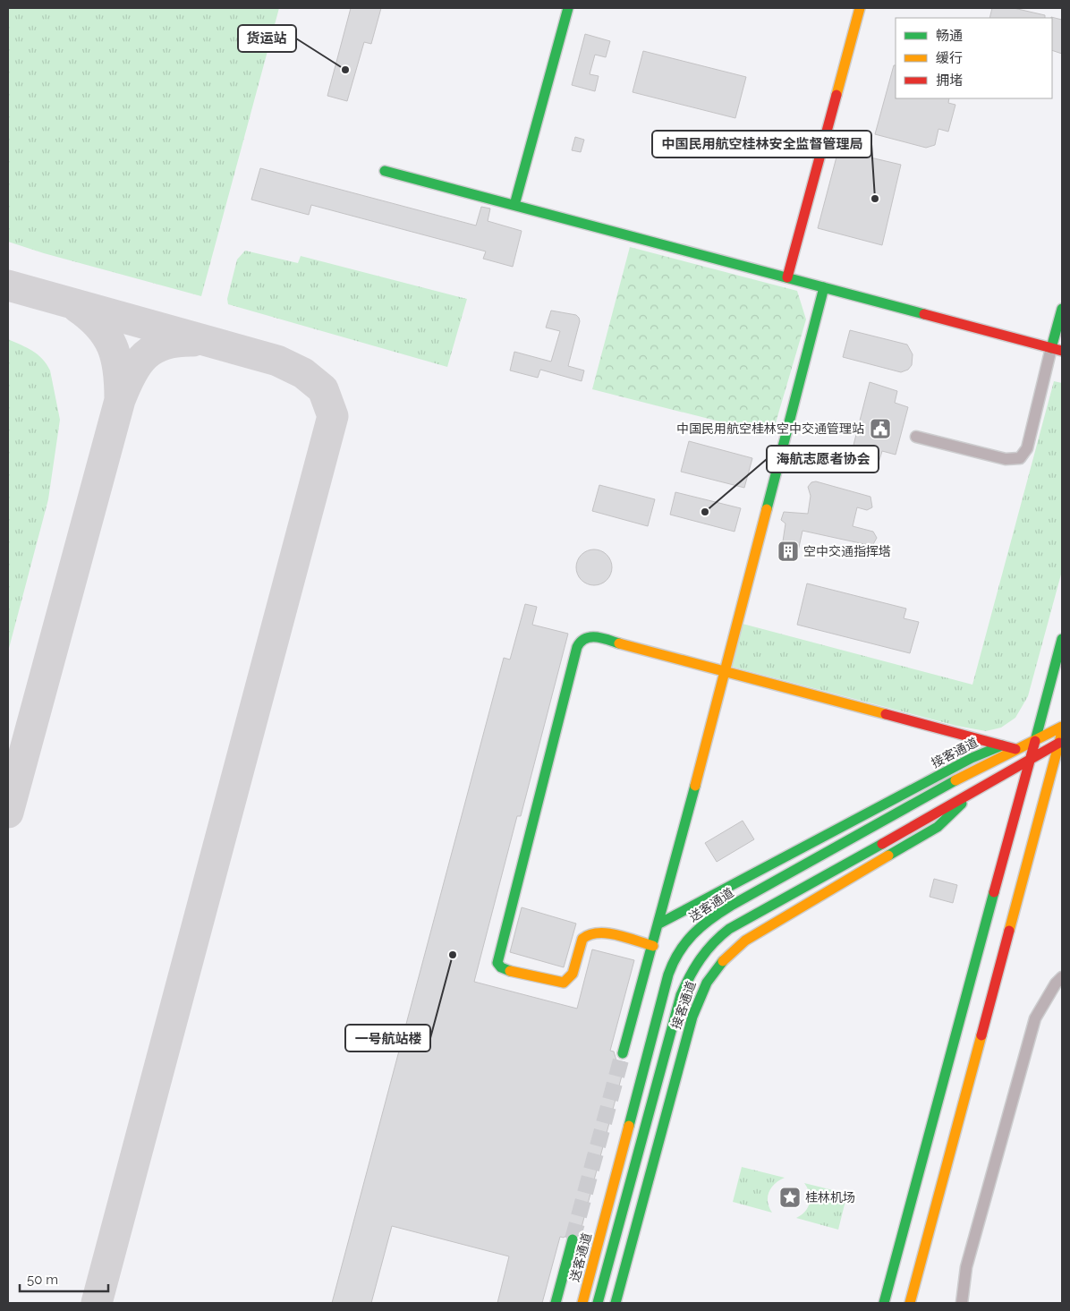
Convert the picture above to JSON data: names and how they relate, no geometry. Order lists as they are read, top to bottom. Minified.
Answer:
{"streets":{"main road":["接客通道","送客通道"]},"places":{"other":["货运站","中国民用航空桂林安全监督管理局","海航志愿者协会","一号航站楼"],"public building":["中国民用航空桂林空中交通管理站"],"building":["空中交通指挥塔"],"place":["桂林机场"]},"legend":["畅通","缓行","拥堵"],"scale_bar":"50 m"}
